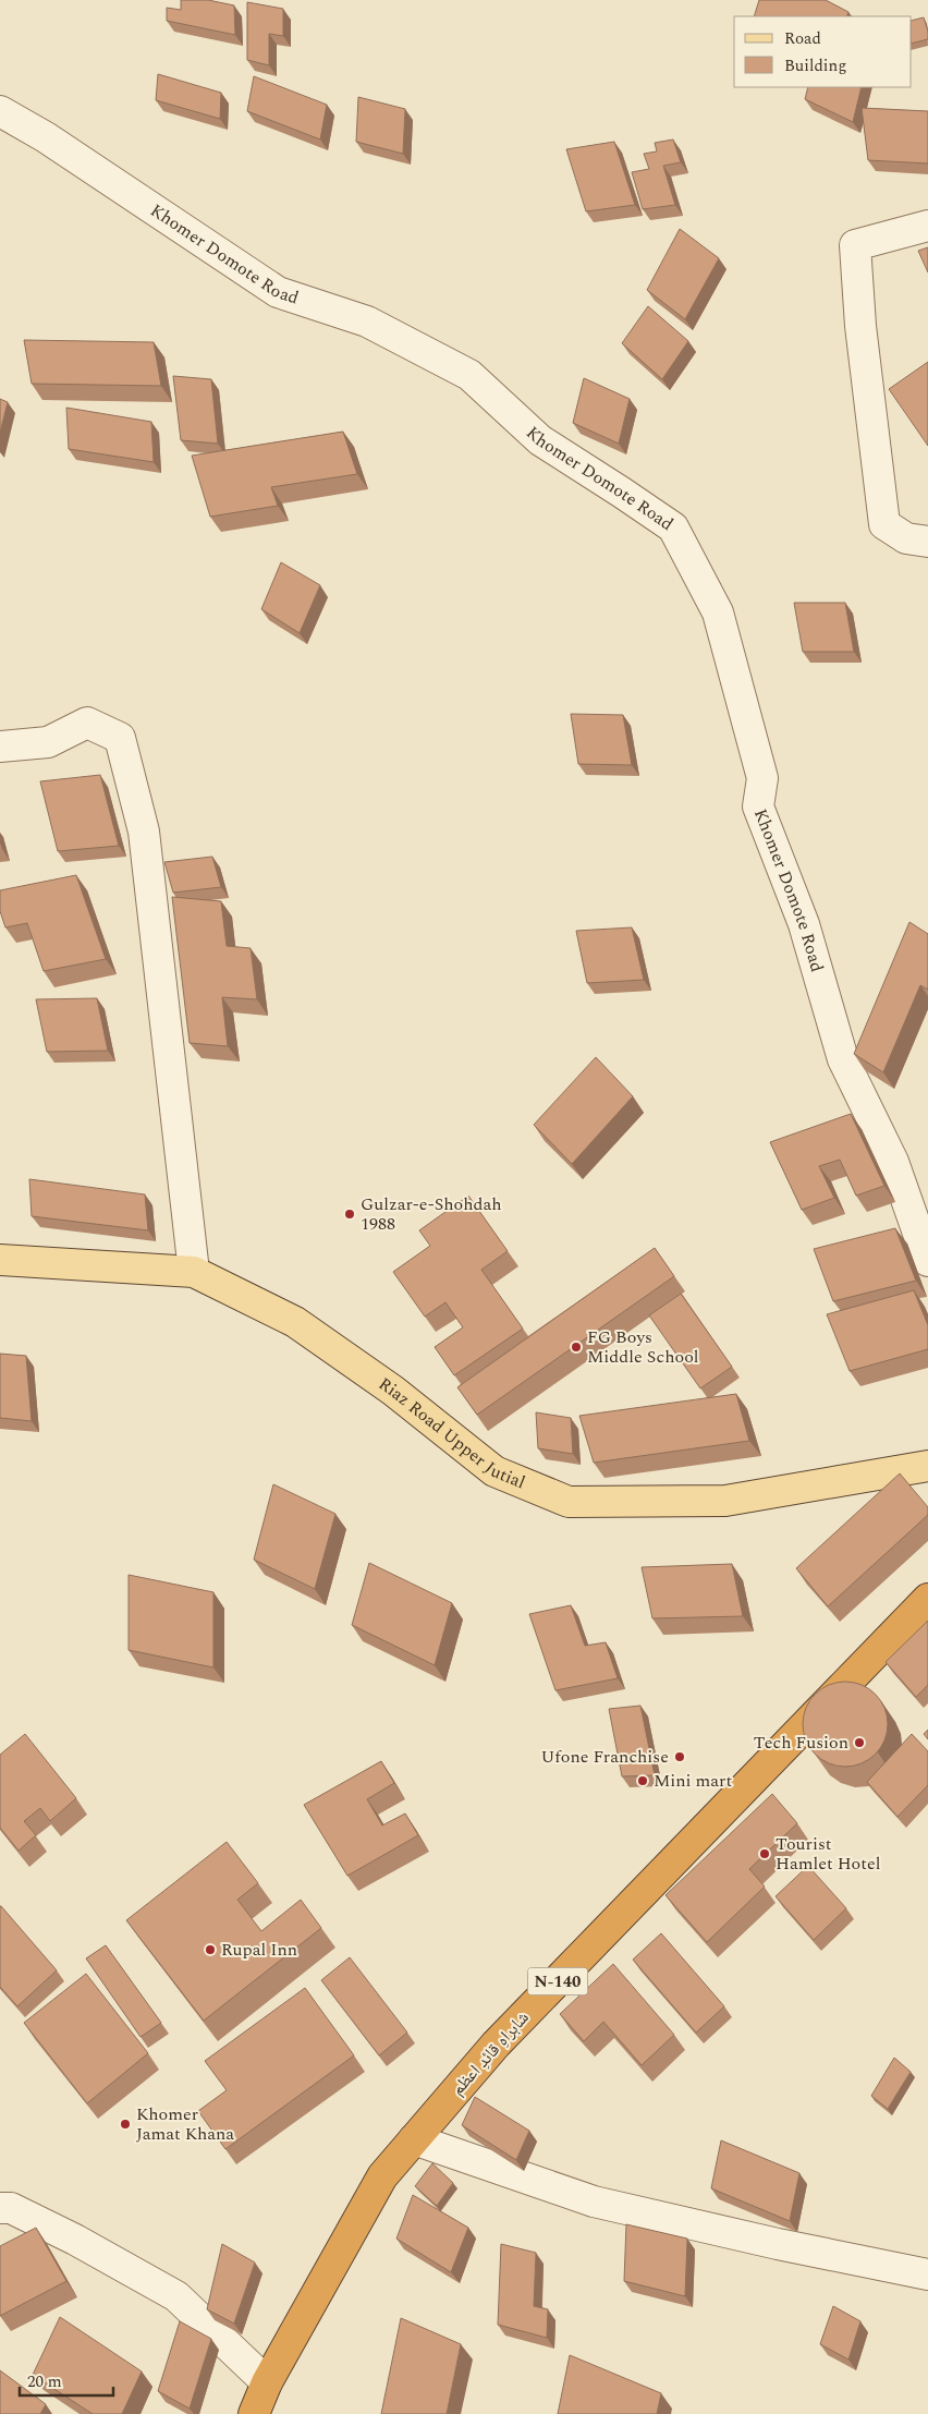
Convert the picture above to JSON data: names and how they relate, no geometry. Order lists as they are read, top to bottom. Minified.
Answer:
{"streets":{"highway":["N-140","شاہراہِ قائدِ اعظم"],"main road":["Riaz Road Upper Jutial"],"street":["Khomer Domote Road"]},"places":["Gulzar-e-Shohdah 1988","FG Boys Middle School","Tech Fusion","Ufone Franchise","Mini mart","Tourist Hamlet Hotel","Rupal Inn","Khomer Jamat Khana"],"legend":["Road","Building"],"scale_bar":"20 m"}
